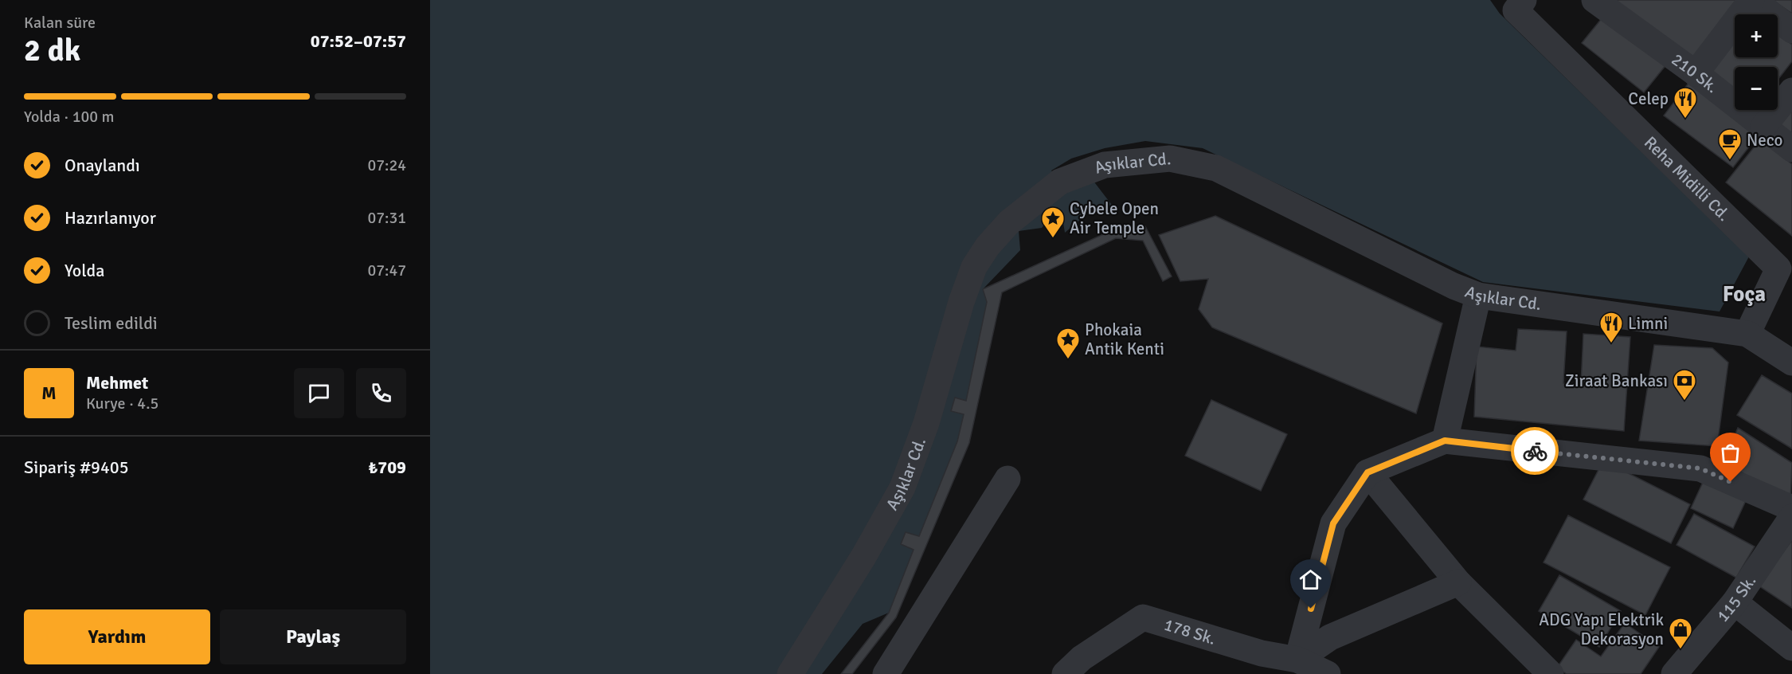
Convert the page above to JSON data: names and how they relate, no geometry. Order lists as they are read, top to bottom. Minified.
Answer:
{"streets":{"street":["210 Sk.","Aşıklar Cd.","Reha Midilli Cd.","115 Sk.","178 Sk."]},"crossings":[["Aşıklar Cd.","Reha Midilli Cd."]],"districts":["Foça"],"places":{"restaurant":["Celep","Limni"],"cafe":["Neco"],"place":["Cybele Open Air Temple","Phokaia Antik Kenti"],"bank":["Ziraat Bankası"],"shop":["ADG Yapı Elektrik Dekorasyon"]},"page":{"heading":["2 dk","Kalan süre","07:52–07:57"],"panel":["Mehmet","Kurye · 4.5","Sipariş #9405","₺709"],"map_buttons":["+","−"],"bar":"Yolda · 100 m","list":[["Onaylandı","07:24"],["Hazırlanıyor","07:31"],["Yolda","07:47"],"Teslim edildi"],"round":"M","buttons":["Yardım","Paylaş"]}}
